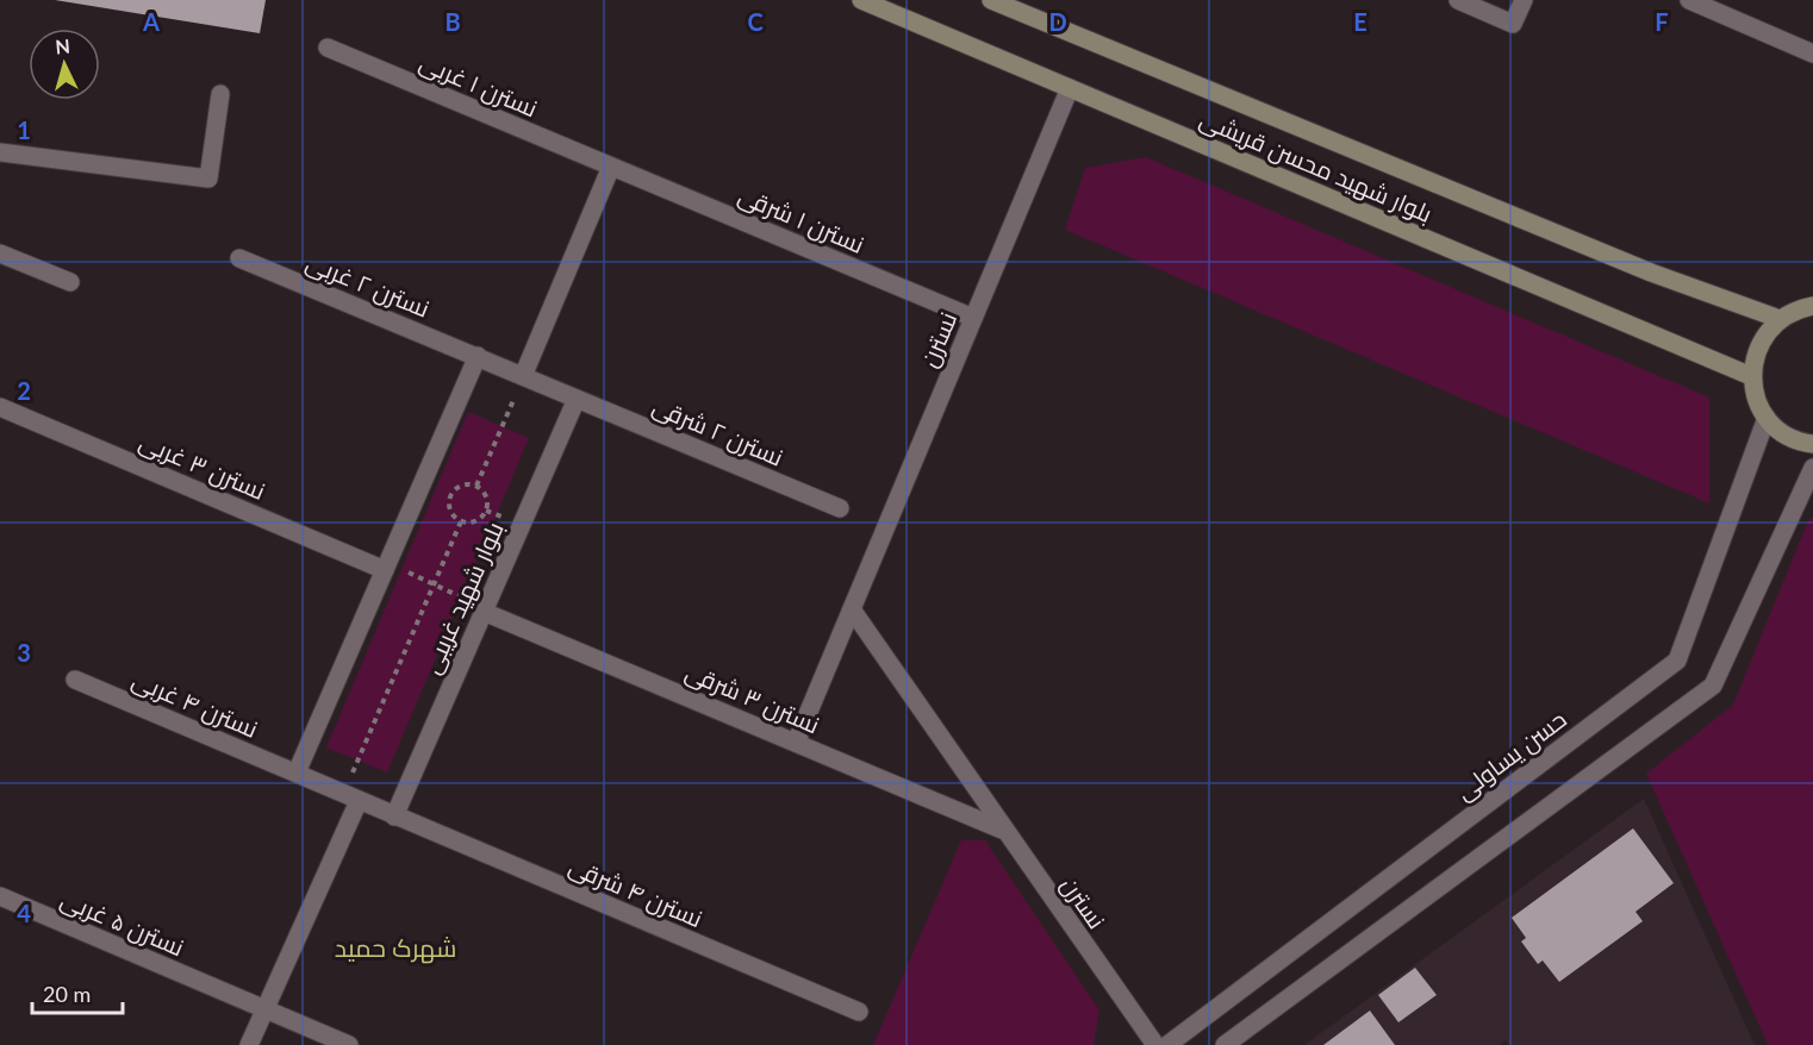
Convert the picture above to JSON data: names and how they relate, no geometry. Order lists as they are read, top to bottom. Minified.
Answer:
{"streets":{"main road":["بلوار شهید محسن قریشی"],"street":["نسترن ۱ غربی","نسترن ۱ شرقی","نسترن ۲ غربی","نسترن","نسترن ۲ شرقی","نسترن ۳ غربی","بلوار شهید غریبی","نسترن ۳ شرقی","نسترن ۴ غربی","حسن یساولی","نسترن ۴ شرقی","نسترن ۵ غربی"]},"crossings":[["نسترن ۱ غربی","نسترن ۱ شرقی"],["بلوار شهید محسن قریشی","نسترن"],["نسترن ۱ شرقی","نسترن"],["نسترن ۲ غربی","نسترن ۲ شرقی"],["نسترن","نسترن ۳ شرقی"],["نسترن ۲ شرقی","بلوار شهید غریبی"],["بلوار شهید غریبی","نسترن ۳ شرقی"],["بلوار شهید غریبی","نسترن ۴ شرقی"],["نسترن ۴ غربی","نسترن ۴ شرقی"]],"districts":["شهرک حمید"],"scale_bar":"20 m","north":"top","grid":{"columns":["A","B","C","D","E","F"],"rows":["1","2","3","4"]}}
